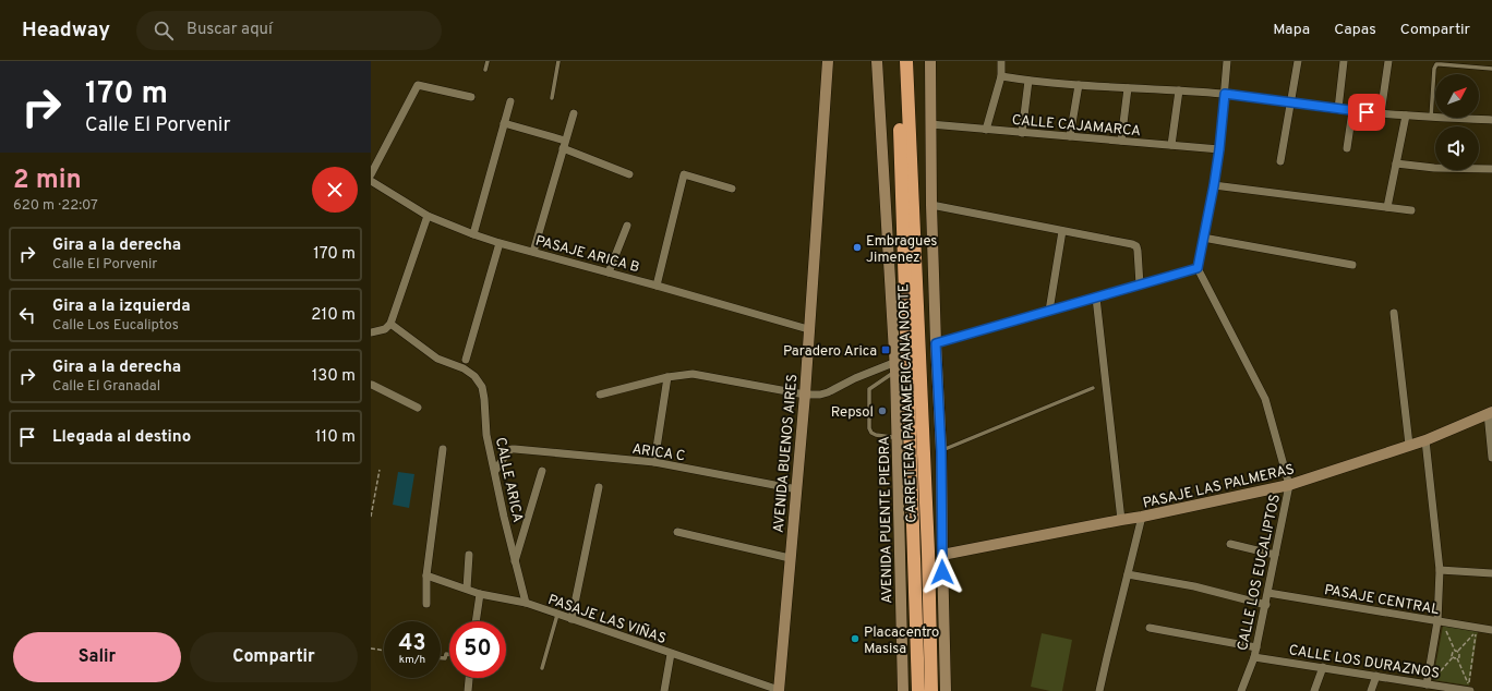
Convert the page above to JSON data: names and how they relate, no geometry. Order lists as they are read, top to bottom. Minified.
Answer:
{"streets":{"highway":["CARRETERA PANAMERICANA NORTE"],"main road":["AVENIDA BUENOS AIRES","PASAJE LAS PALMERAS","AVENIDA PUENTE PIEDRA"],"street":["CALLE CAJAMARCA","PASAJE ARICA B","ARICA C","CALLE ARICA","CALLE LOS EUCALIPTOS","PASAJE CENTRAL","PASAJE LAS VIÑAS","CALLE LOS DURAZNOS"]},"crossings":[["PASAJE ARICA B","AVENIDA BUENOS AIRES"],["CARRETERA PANAMERICANA NORTE","AVENIDA PUENTE PIEDRA"],["ARICA C","AVENIDA BUENOS AIRES"],["ARICA C","CALLE ARICA"],["AVENIDA BUENOS AIRES","PASAJE LAS VIÑAS"],["CALLE ARICA","PASAJE LAS VIÑAS"],["PASAJE LAS PALMERAS","CALLE LOS EUCALIPTOS"],["CALLE LOS EUCALIPTOS","PASAJE CENTRAL"],["CALLE LOS EUCALIPTOS","CALLE LOS DURAZNOS"]],"places":{"other":["Embragues Jimenez","Repsol","Placacentro Masisa"],"transit":["Paradero Arica"]},"north":"top right","page":{"header":"Headway","search":"Buscar aquí","nav":["Mapa","Capas","Compartir"],"turn":["170 m","Calle El Porvenir"],"heading":["2 min","620 m · 22:07"],"list":[{"name":"Gira a la derecha","note":"Calle El Porvenir","value":"170 m"},{"name":"Gira a la izquierda","note":"Calle Los Eucaliptos","value":"210 m"},{"name":"Gira a la derecha","note":"Calle El Granadal","value":"130 m"},{"name":"Llegada al destino","value":"110 m"}],"speed":"43 km/h","limit":"50","buttons":["Salir","Compartir"]}}
